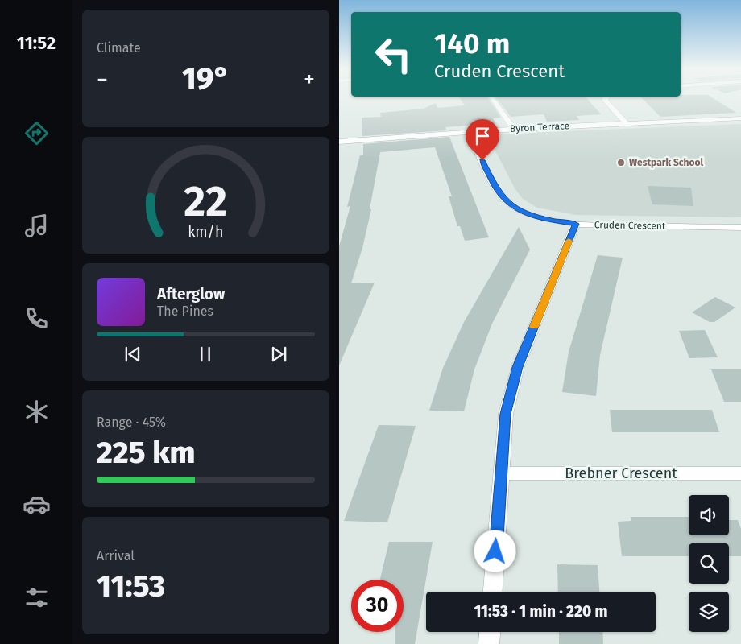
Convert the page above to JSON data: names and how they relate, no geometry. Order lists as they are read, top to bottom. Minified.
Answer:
{"streets":{"street":["Byron Terrace","Cruden Crescent","Brebner Crescent"]},"crossings":[["Byron Terrace","Cruden Crescent"]],"places":["Westpark School"],"page":{"tabs":"11:52","tile":["Climate",["Range · 45%","225 km"],["Arrival","11:53"]],"turn":["140 m","Cruden Crescent"],"heat":["−","19°","+"],"song":["Afterglow","The Pines"],"limit":"30","trip":"11:53 · 1 min · 220 m","gauge":["22","km/h"]}}
